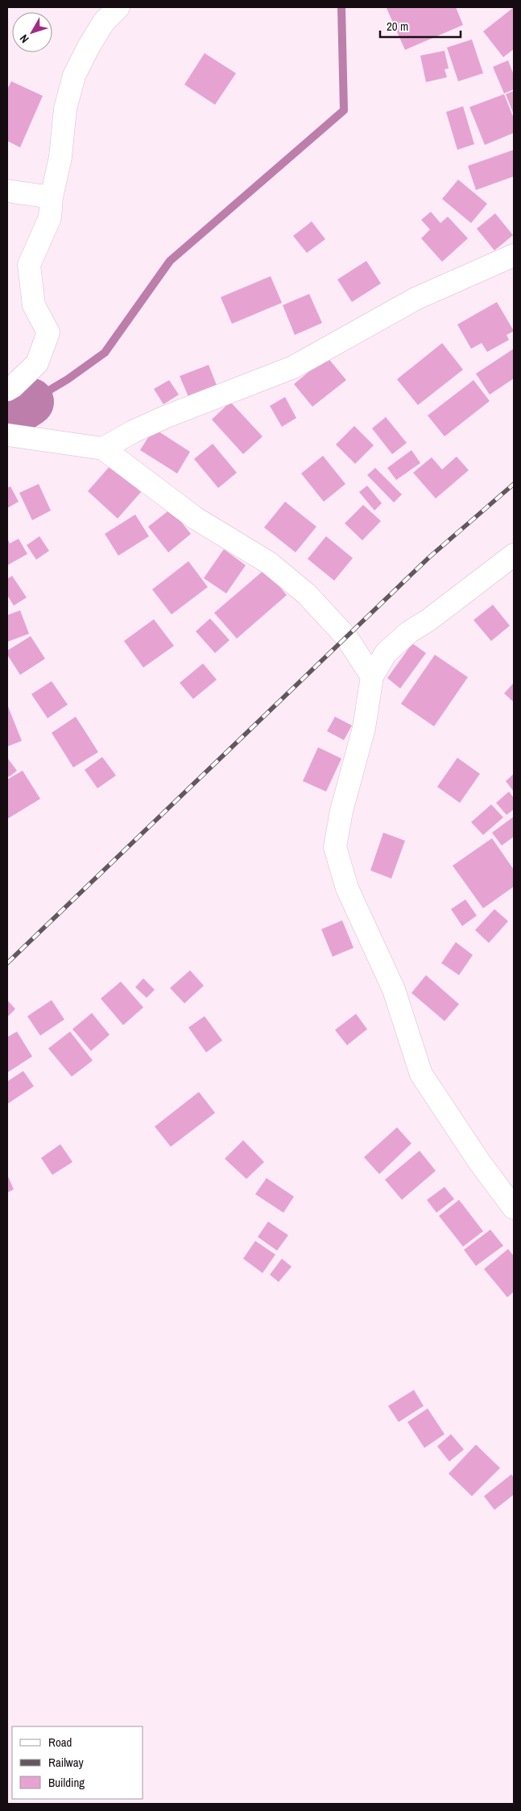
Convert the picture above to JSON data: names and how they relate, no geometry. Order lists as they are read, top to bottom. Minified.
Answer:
{"legend":["Road","Railway","Building"],"scale_bar":"20 m","north":"bottom left"}
